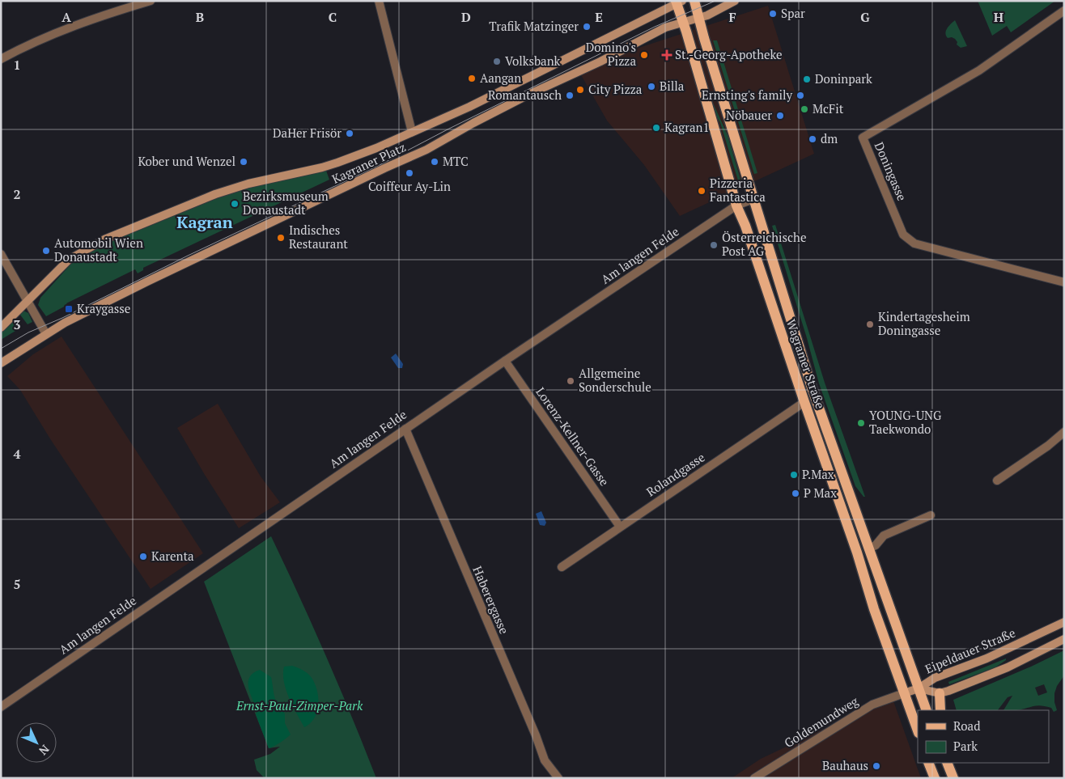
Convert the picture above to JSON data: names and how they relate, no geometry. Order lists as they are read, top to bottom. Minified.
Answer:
{"streets":{"main road":["Kagraner Platz","Wagramer Straße","Eipeldauer Straße"],"street":["Doningasse","Am langen Felde","Lorenz-Kellner-Gasse","Rolandgasse","Haberergasse","Goldemundweg"]},"crossings":[["Kagraner Platz","Wagramer Straße"],["Am langen Felde","Wagramer Straße"],["Am langen Felde","Lorenz-Kellner-Gasse"],["Am langen Felde","Haberergasse"],["Wagramer Straße","Rolandgasse"],["Wagramer Straße","Eipeldauer Straße"],["Wagramer Straße","Goldemundweg"],["Lorenz-Kellner-Gasse","Rolandgasse"]],"districts":["Kagran"],"parks":["Ernst-Paul-Zimper-Park"],"places":{"other":["Spar","Trafik Matzinger","Domino's Pizza","Volksbank","Aangan","Doninpark","Billa","City Pizza","Romantausch","Ernsting's family","McFit","Nöbauer","Kagran1","DaHer Frisör","dm","Kober und Wenzel","MTC","Coiffeur Ay-Lin","Pizzeria Fantastica","Bezirksmuseum Donaustadt","Indisches Restaurant","Österreichische Post AG","Automobil Wien Donaustadt","Kindertagesheim Doningasse","Allgemeine Sonderschule","YOUNG-UNG Taekwondo","P.Max","P Max","Karenta","Bauhaus"],"health":["St.-Georg-Apotheke"],"transit":["Kraygasse"]},"legend":["Road","Park"],"north":"bottom right","grid":{"columns":["A","B","C","D","E","F","G","H"],"rows":["1","2","3","4","5"]}}
